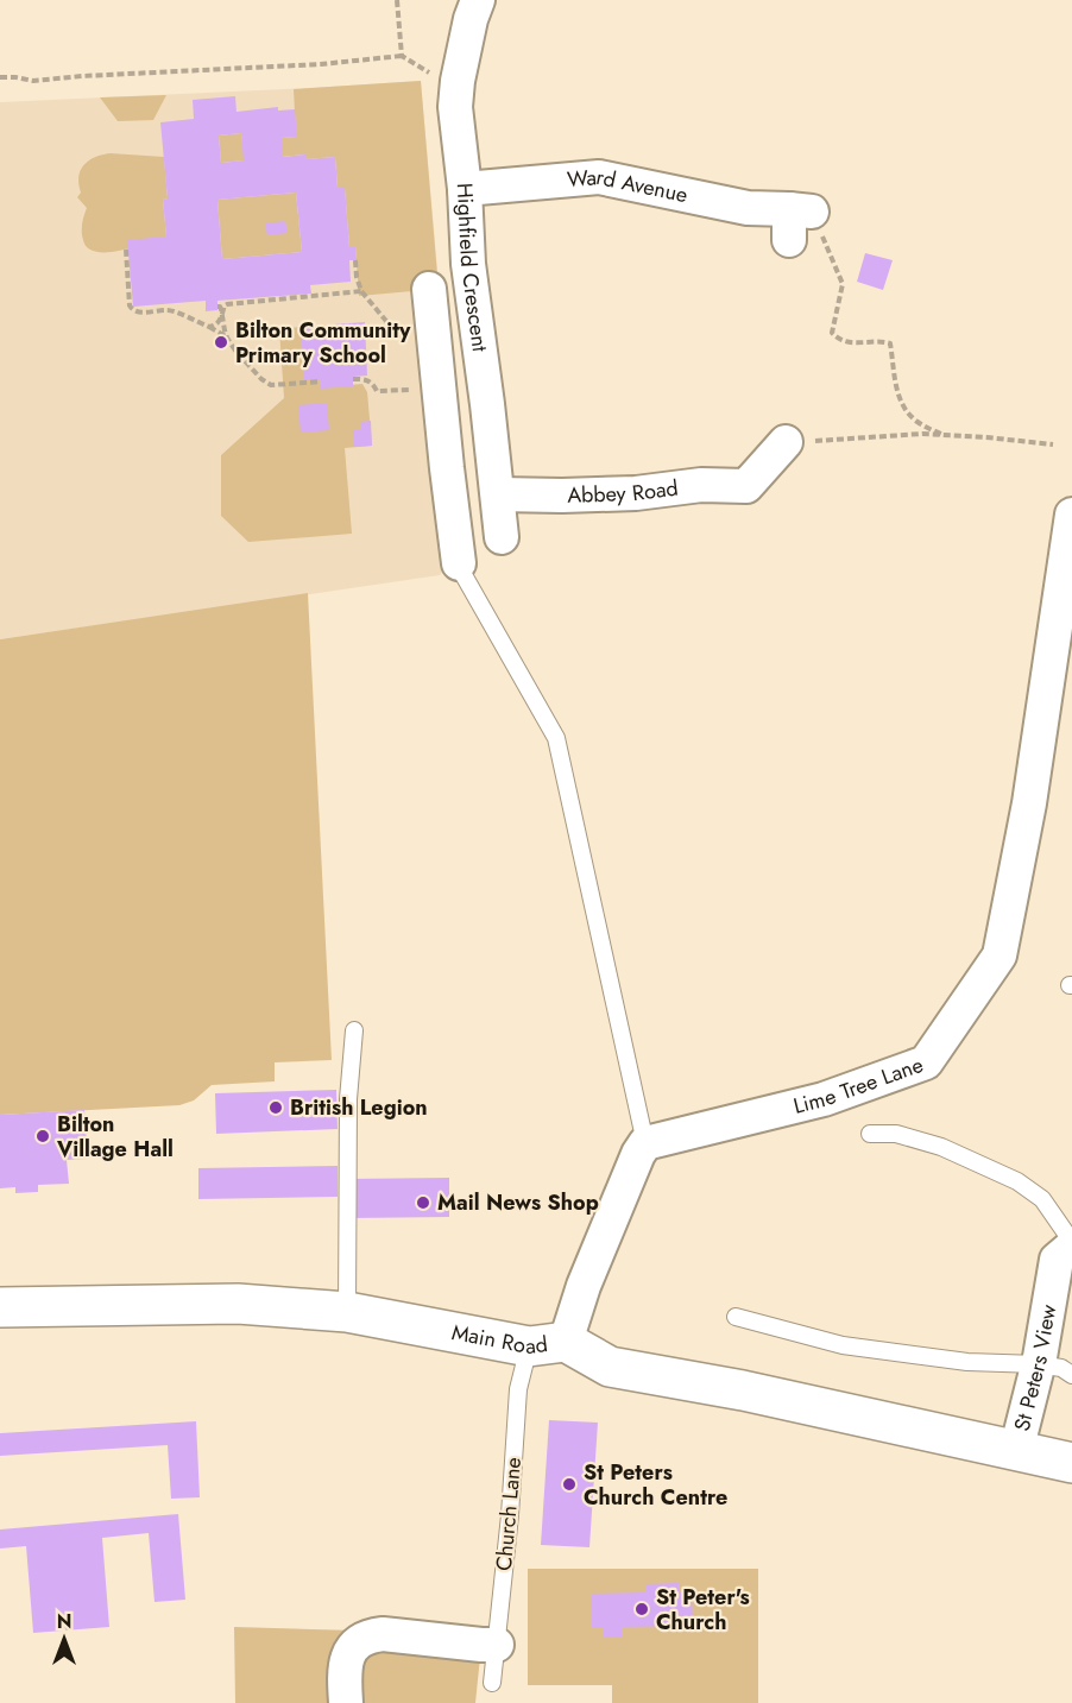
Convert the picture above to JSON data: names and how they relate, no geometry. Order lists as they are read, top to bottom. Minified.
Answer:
{"streets":{"main road":["Main Road"],"street":["Ward Avenue","Highfield Crescent","Abbey Road","Lime Tree Lane","St Peters View"],"lane":["Church Lane"]},"crossings":[["Ward Avenue","Highfield Crescent"],["Highfield Crescent","Abbey Road"],["Main Road","St Peters View"],["Main Road","Church Lane"]],"places":["Bilton Community Primary School","British Legion","Bilton Village Hall","Mail News Shop","St Peters Church Centre","St Peter's Church"],"north":"top"}
